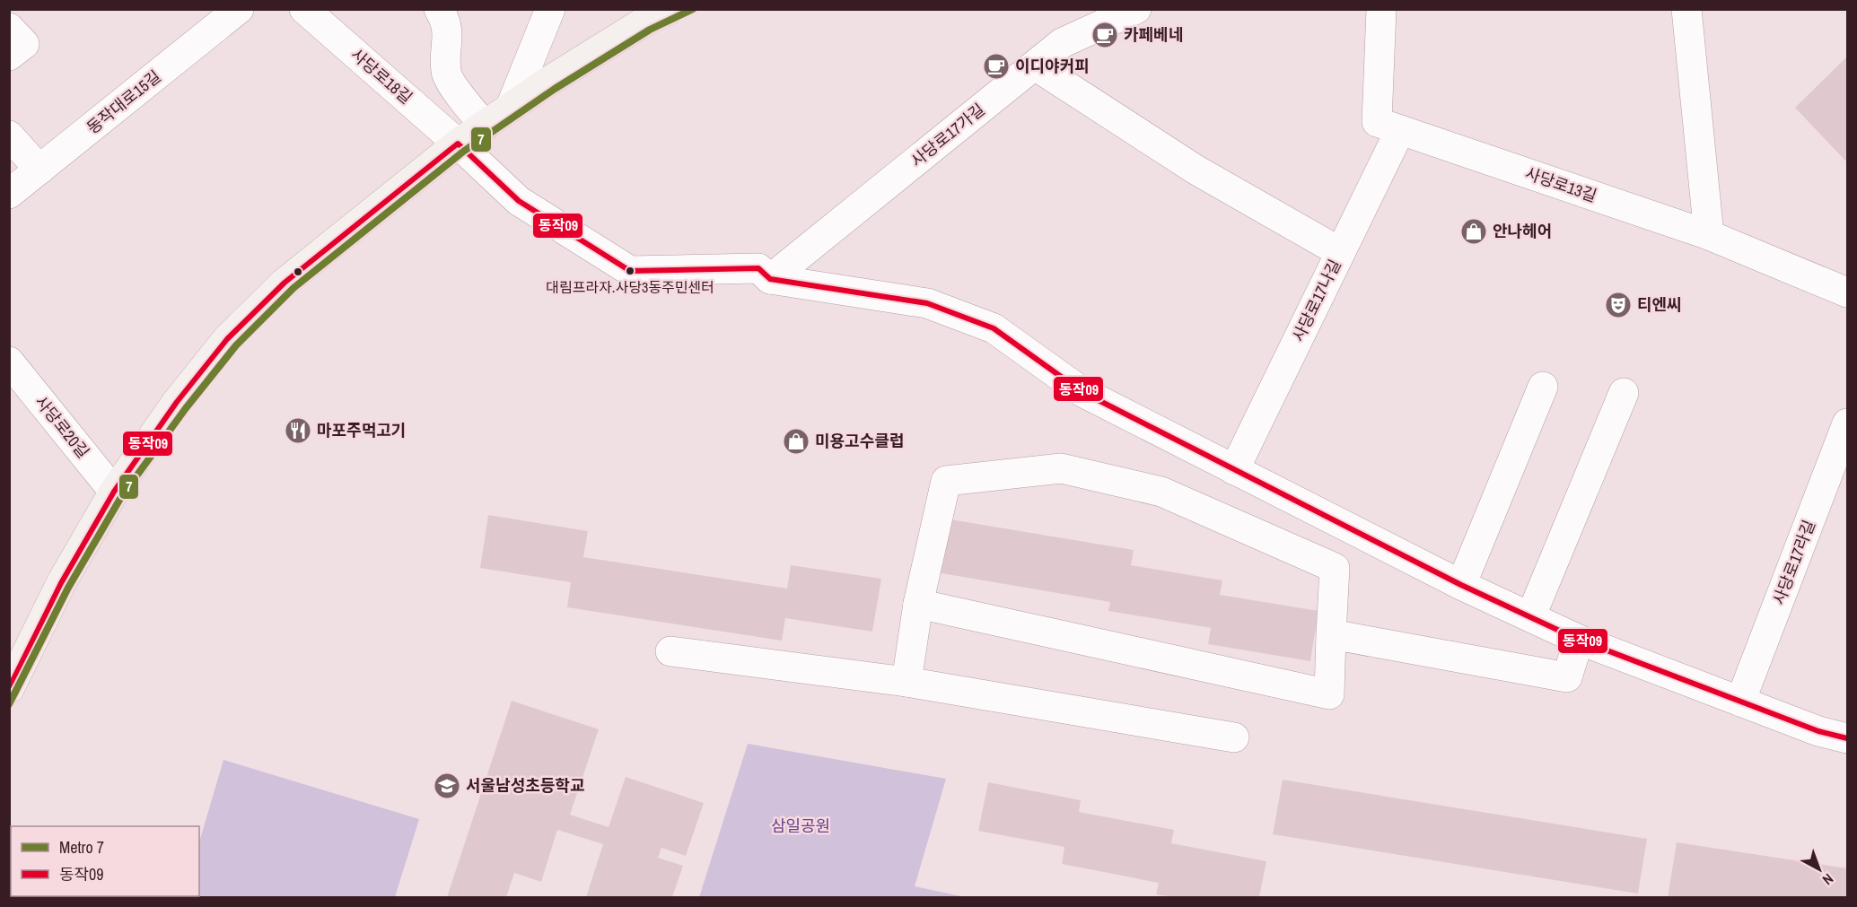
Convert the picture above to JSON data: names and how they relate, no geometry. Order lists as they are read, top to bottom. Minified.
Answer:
{"streets":{"street":["사당로18길","동작대로15길","사당로17가길","사당로13길","사당로17나길","사당로20길","사당로17라길"]},"crossings":[["사당로18길","사당로17가길"],["사당로18길","사당로17나길"],["사당로18길","사당로17라길"],["사당로13길","사당로17나길"]],"parks":["삼일공원"],"places":{"cafe":["카페베네","이디야커피"],"shop":["안나헤어","미용고수클럽"],"other":["대림프라자.사당3동주민센터"],"theatre":["티엔씨"],"restaurant":["마포주먹고기"],"school or university":["서울남성초등학교"]},"lines":["metro line 7","transit line 동작09"],"legend":["Metro 7","동작09"],"north":"bottom right"}
